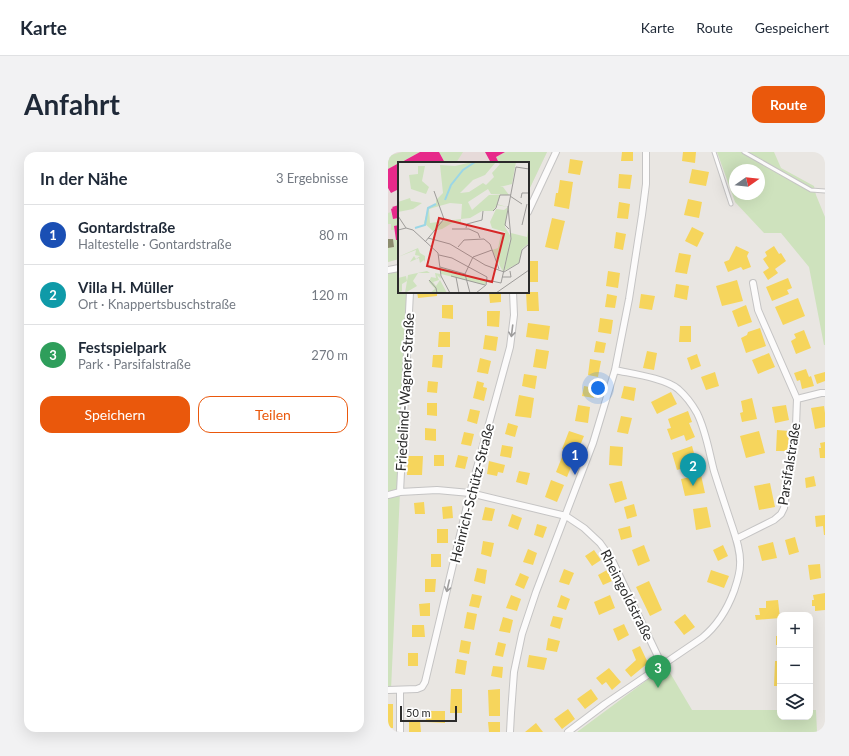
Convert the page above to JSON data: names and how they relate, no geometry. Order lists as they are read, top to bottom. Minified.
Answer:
{"streets":{"street":["Friedelind-Wagner-Straße","Parsifalstraße","Heinrich-Schütz-Straße","Rheingoldstraße"]},"one_way":["Heinrich-Schütz-Straße"],"scale_bar":"50 m","north":"right","page":{"header":"Karte","nav":["Karte","Route","Gespeichert"],"buttons":["Route",["Speichern","Teilen"]],"title":"Anfahrt","heading":["In der Nähe","3 Ergebnisse"],"list":[{"mark":"1","name":"Gontardstraße","note":"Haltestelle · Gontardstraße","value":"80 m"},{"mark":"2","name":"Villa H. Müller","note":"Ort · Knappertsbuschstraße","value":"120 m"},{"mark":"3","name":"Festspielpark","note":"Park · Parsifalstraße","value":"270 m"}],"pins":["1","2","3"],"map_buttons":["+","−"],"scale":"50 m"}}
